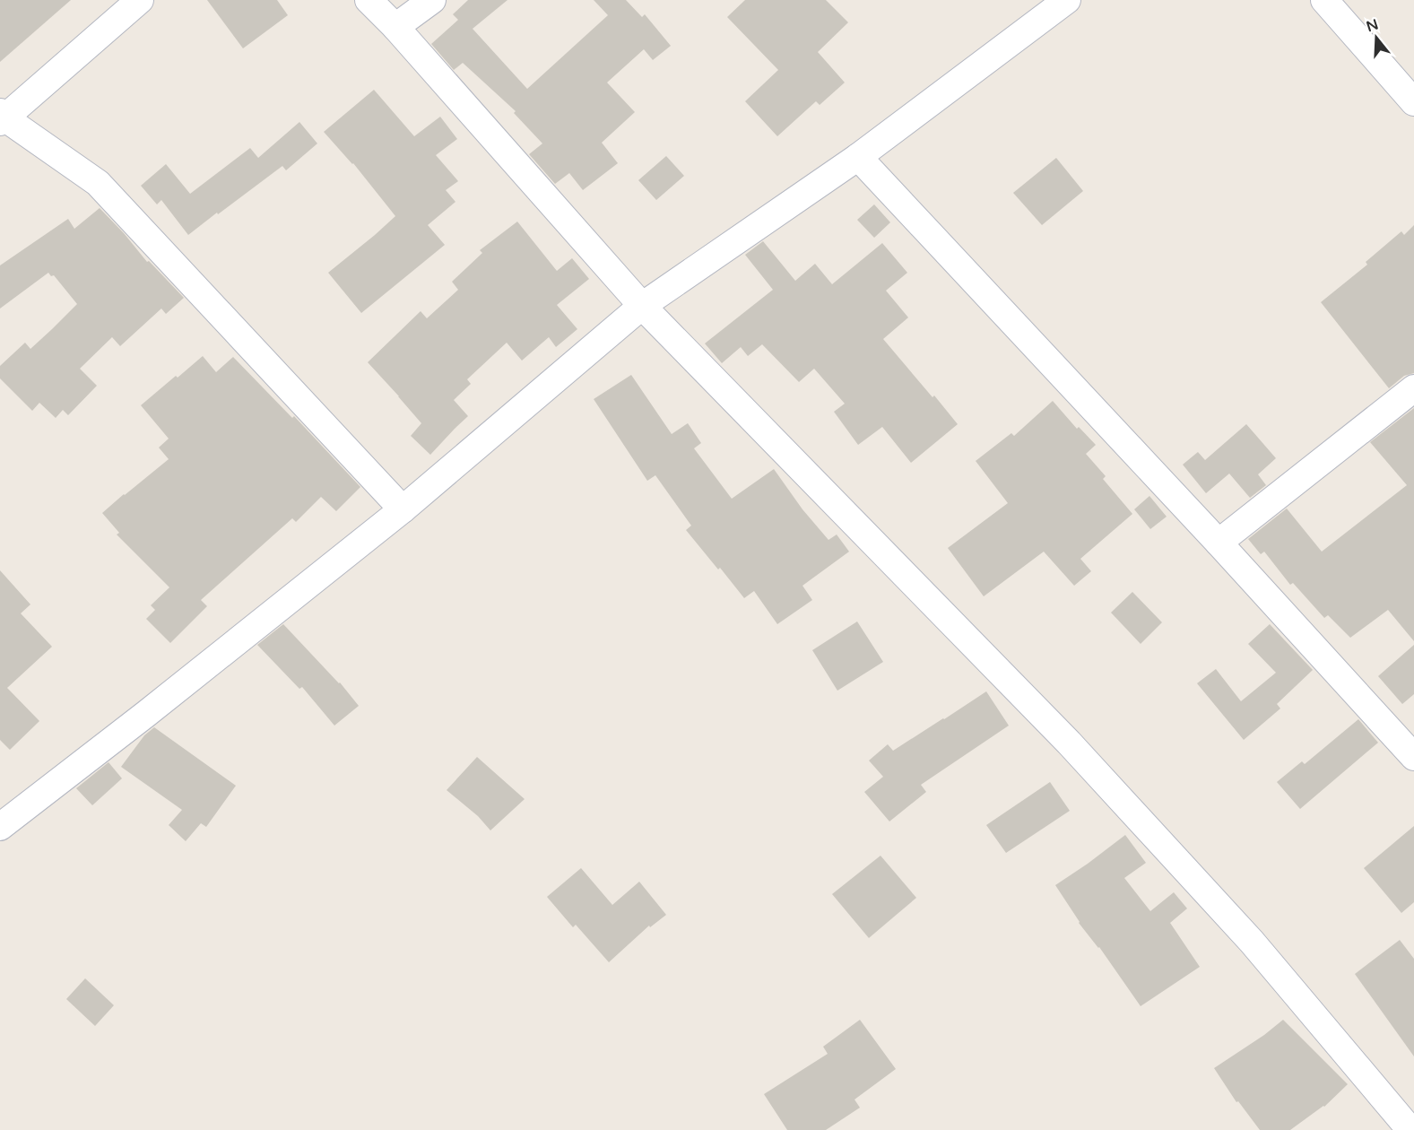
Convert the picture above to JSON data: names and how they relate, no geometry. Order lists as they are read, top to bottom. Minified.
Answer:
{"north":"top"}
